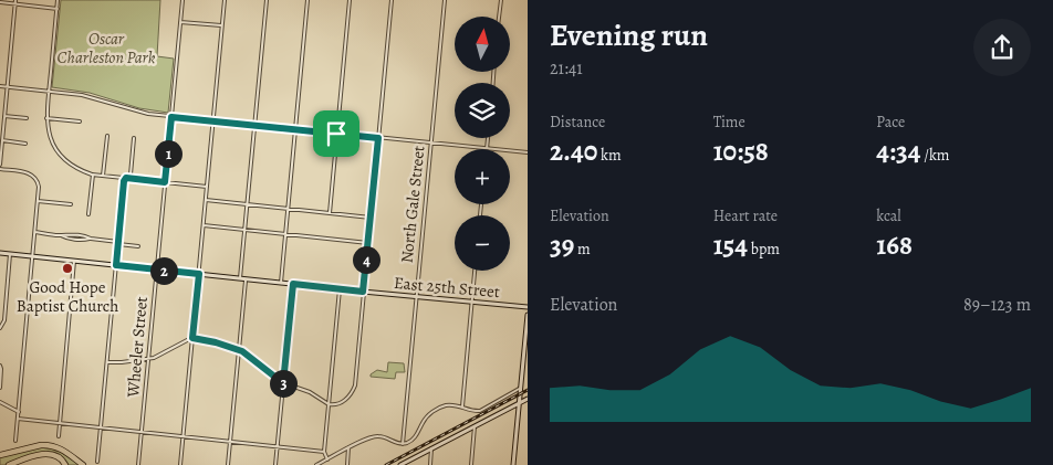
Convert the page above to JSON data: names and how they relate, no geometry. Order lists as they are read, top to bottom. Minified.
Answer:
{"streets":{"street":["North Gale Street","East 25th Street","Wheeler Street"]},"crossings":[["North Gale Street","East 25th Street"],["East 25th Street","Wheeler Street"]],"parks":["Oscar Charleston Park"],"places":["Good Hope Baptist Church"],"north":"top","page":{"heading":["Evening run","21:41"],"map_buttons":["+","−"],"stats":[["Distance","2.40 km"],["Time","10:58"],["Pace","4:34 /km"],["Elevation","39 m"],["Heart rate","154 bpm"],["kcal","168"]],"pins":["1","4","2","3"],"chart":["Elevation","89–123 m"]}}
